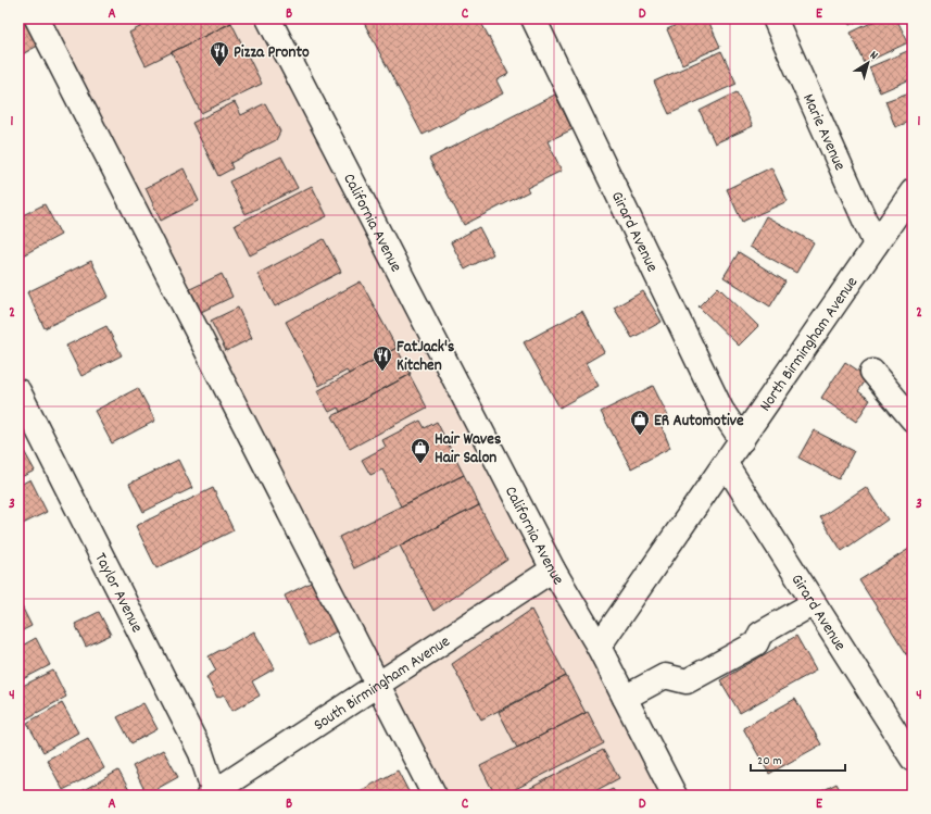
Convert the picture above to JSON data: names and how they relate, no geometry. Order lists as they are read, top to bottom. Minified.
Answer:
{"streets":{"street":["Marie Avenue","California Avenue","Girard Avenue","North Birmingham Avenue","Taylor Avenue","South Birmingham Avenue"]},"crossings":[["Marie Avenue","North Birmingham Avenue"],["California Avenue","North Birmingham Avenue"],["California Avenue","South Birmingham Avenue"],["Girard Avenue","North Birmingham Avenue"],["Taylor Avenue","South Birmingham Avenue"]],"places":{"restaurant":["Pizza Pronto","FatJack's Kitchen"],"shop":["ER Automotive","Hair Waves Hair Salon"]},"scale_bar":"20 m","north":"top right","grid":{"columns":["A","B","C","D","E"],"rows":["1","2","3","4"]}}
